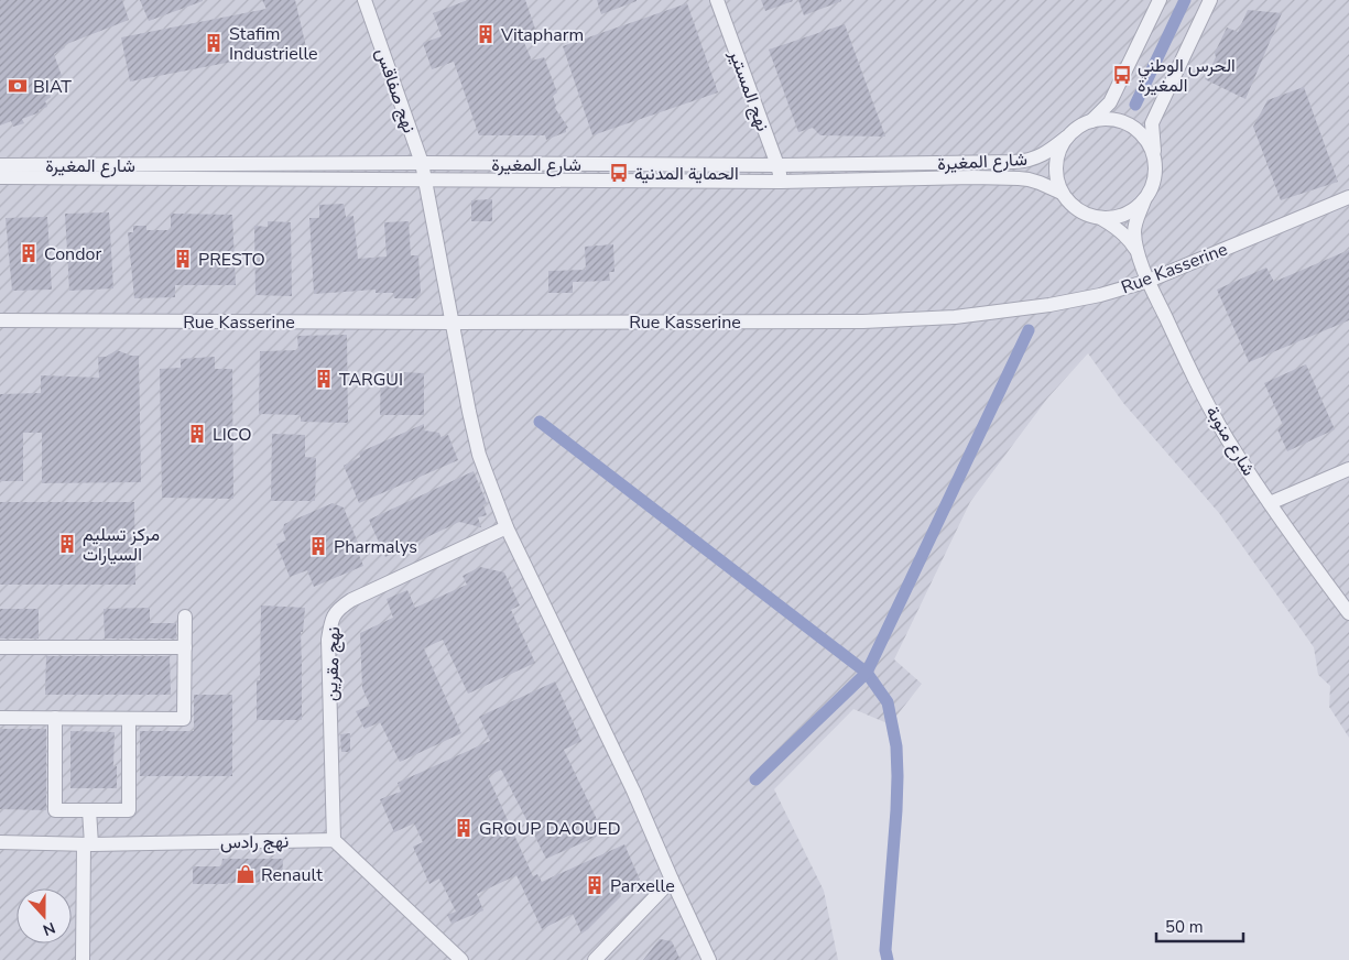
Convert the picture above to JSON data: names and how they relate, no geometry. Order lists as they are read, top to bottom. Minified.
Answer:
{"streets":{"street":["نهج صفاقس","نهج المستير","شارع المغيرة","Rue Kasserine","شارع منوبة","نهج مقرين","نهج رادس"]},"crossings":[["نهج صفاقس","شارع المغيرة"],["نهج صفاقس","Rue Kasserine"],["نهج صفاقس","نهج مقرين"],["نهج المستير","شارع المغيرة"],["Rue Kasserine","شارع منوبة"],["نهج مقرين","نهج رادس"]],"places":{"building":["Vitapharm","Stafim Industrielle","Condor","PRESTO","TARGUI","LICO","مركز تسليم السيارات","Pharmalys","GROUP DAOUED","Parxelle"],"bus stop":["الحرس الوطني المغيرة","الحماية المدنية"],"bank":["BIAT"],"shop":["Renault"]},"scale_bar":"50 m","north":"bottom"}
